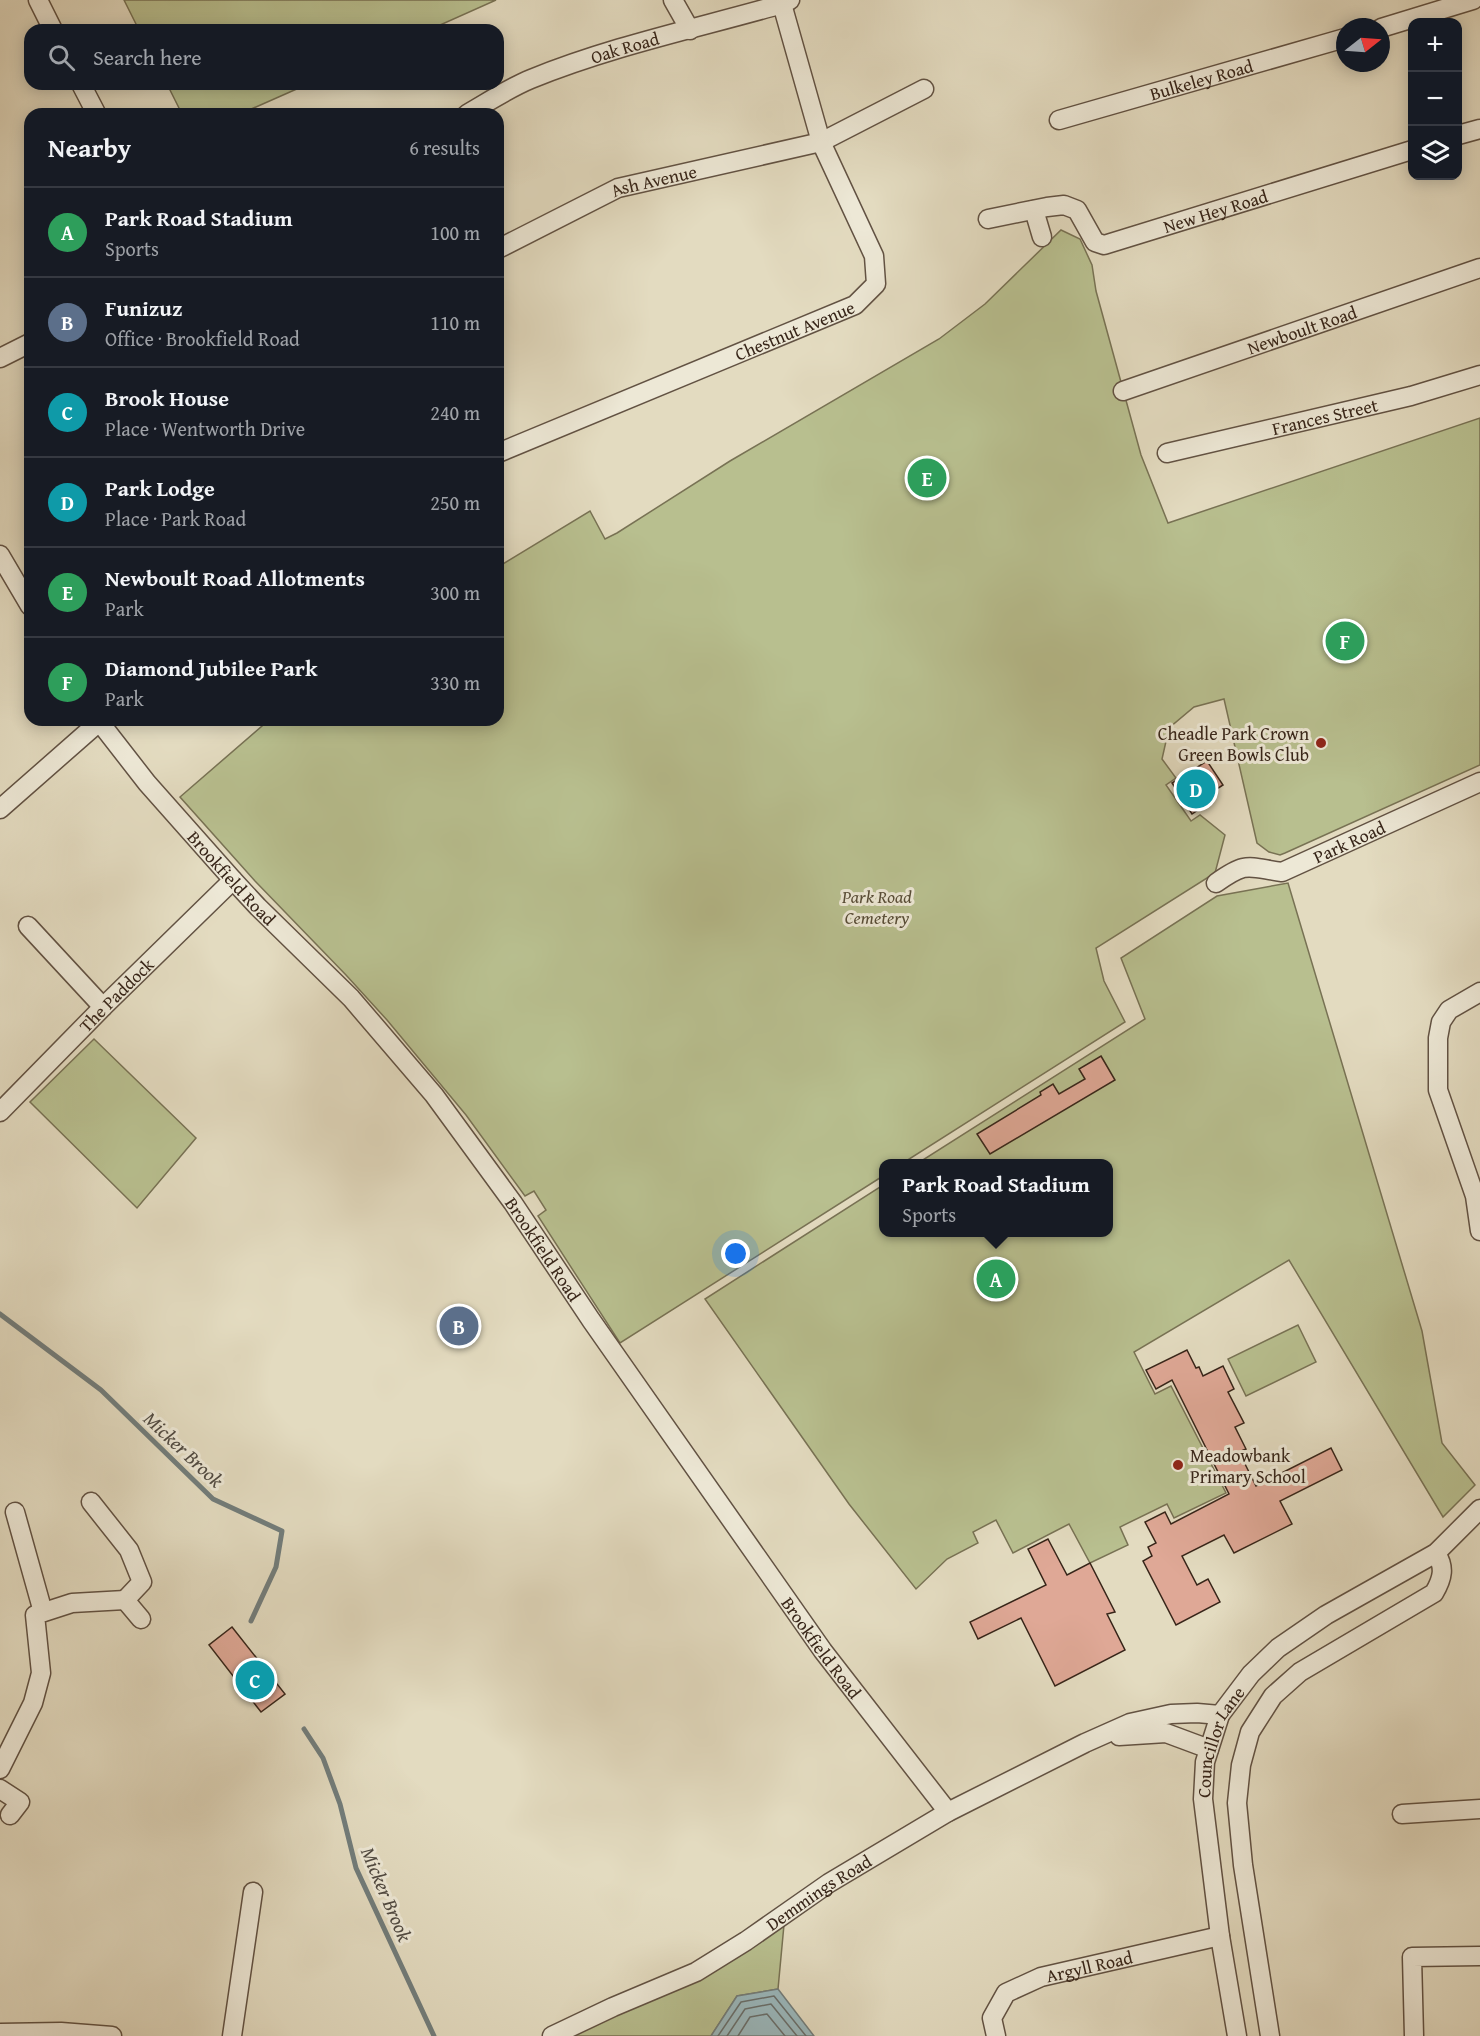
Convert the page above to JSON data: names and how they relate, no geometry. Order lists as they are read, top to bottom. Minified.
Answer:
{"streets":{"street":["Oak Road","Bulkeley Road","Ash Avenue","New Hey Road","Chestnut Avenue","Newboult Road","Frances Street","Park Road","Brookfield Road","The Paddock","Councillor Lane","Demmings Road","Argyll Road"]},"crossings":[["Oak Road","Chestnut Avenue"],["Ash Avenue","Chestnut Avenue"],["Brookfield Road","The Paddock"],["Brookfield Road","Demmings Road"],["Councillor Lane","Demmings Road"],["Councillor Lane","Argyll Road"]],"water":["Micker Brook"],"parks":["Park Road Cemetery"],"places":["Cheadle Park Crown Green Bowls Club","Meadowbank Primary School"],"north":"right","page":{"map_buttons":["+","−"],"search":"Search here","heading":["Nearby","6 results"],"list":[{"mark":"A","name":"Park Road Stadium","note":"Sports","value":"100 m"},{"mark":"B","name":"Funizuz","note":"Office · Brookfield Road","value":"110 m"},{"mark":"C","name":"Brook House","note":"Place · Wentworth Drive","value":"240 m"},{"mark":"D","name":"Park Lodge","note":"Place · Park Road","value":"250 m"},{"mark":"E","name":"Newboult Road Allotments","note":"Park","value":"300 m"},{"mark":"F","name":"Diamond Jubilee Park","note":"Park","value":"330 m"}],"pins":["E","F","D","A","B","C"],"popup":["Park Road Stadium","Sports"]}}
